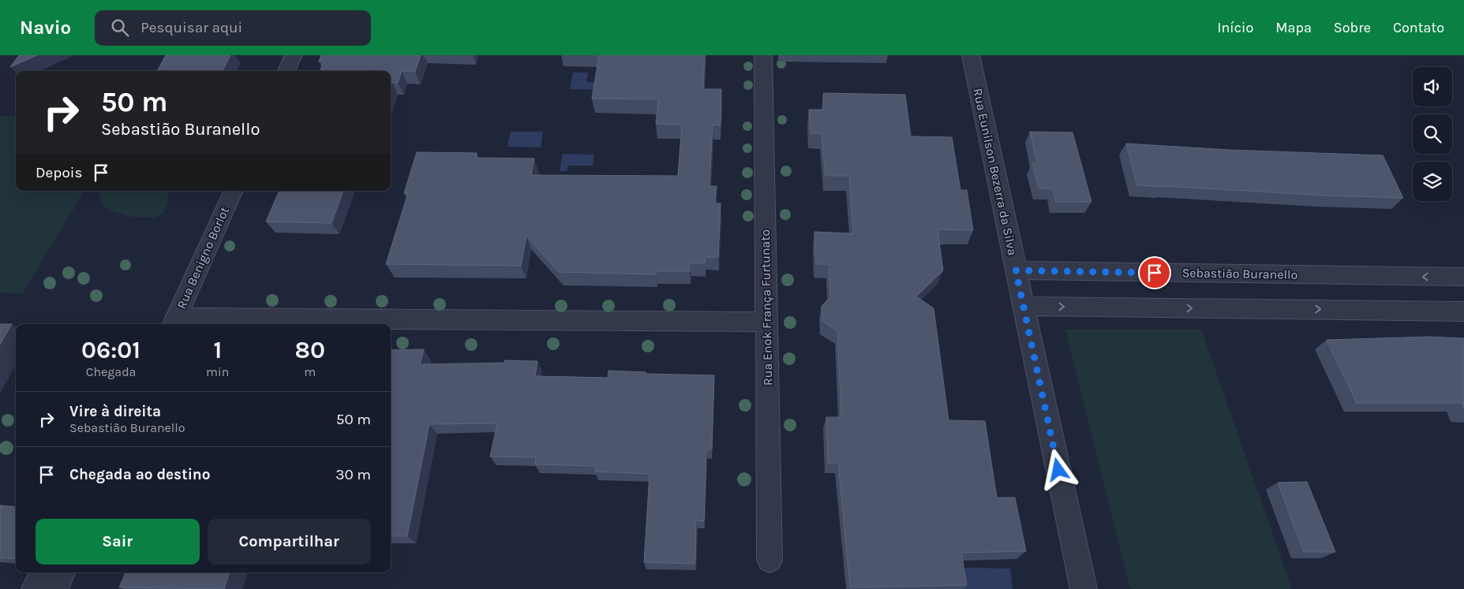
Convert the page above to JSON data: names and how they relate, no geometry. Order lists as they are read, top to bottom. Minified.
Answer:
{"streets":{"street":["Rua Eunilson Bezerra da Silva","Rua Benigno Borlot","Sebastião Buranello","Rua Enok França Furtunato"]},"crossings":[["Rua Eunilson Bezerra da Silva","Sebastião Buranello"]],"page":{"header":"Navio","search":"Pesquisar aqui","nav":["Início","Mapa","Sobre","Contato"],"turn":["50 m","Sebastião Buranello"],"then":"Depois","eta":["06:01","Chegada","1","min","80","m"],"list":[{"name":"Vire à direita","note":"Sebastião Buranello","value":"50 m"},{"name":"Chegada ao destino","value":"30 m"}],"buttons":["Sair","Compartilhar"]}}
